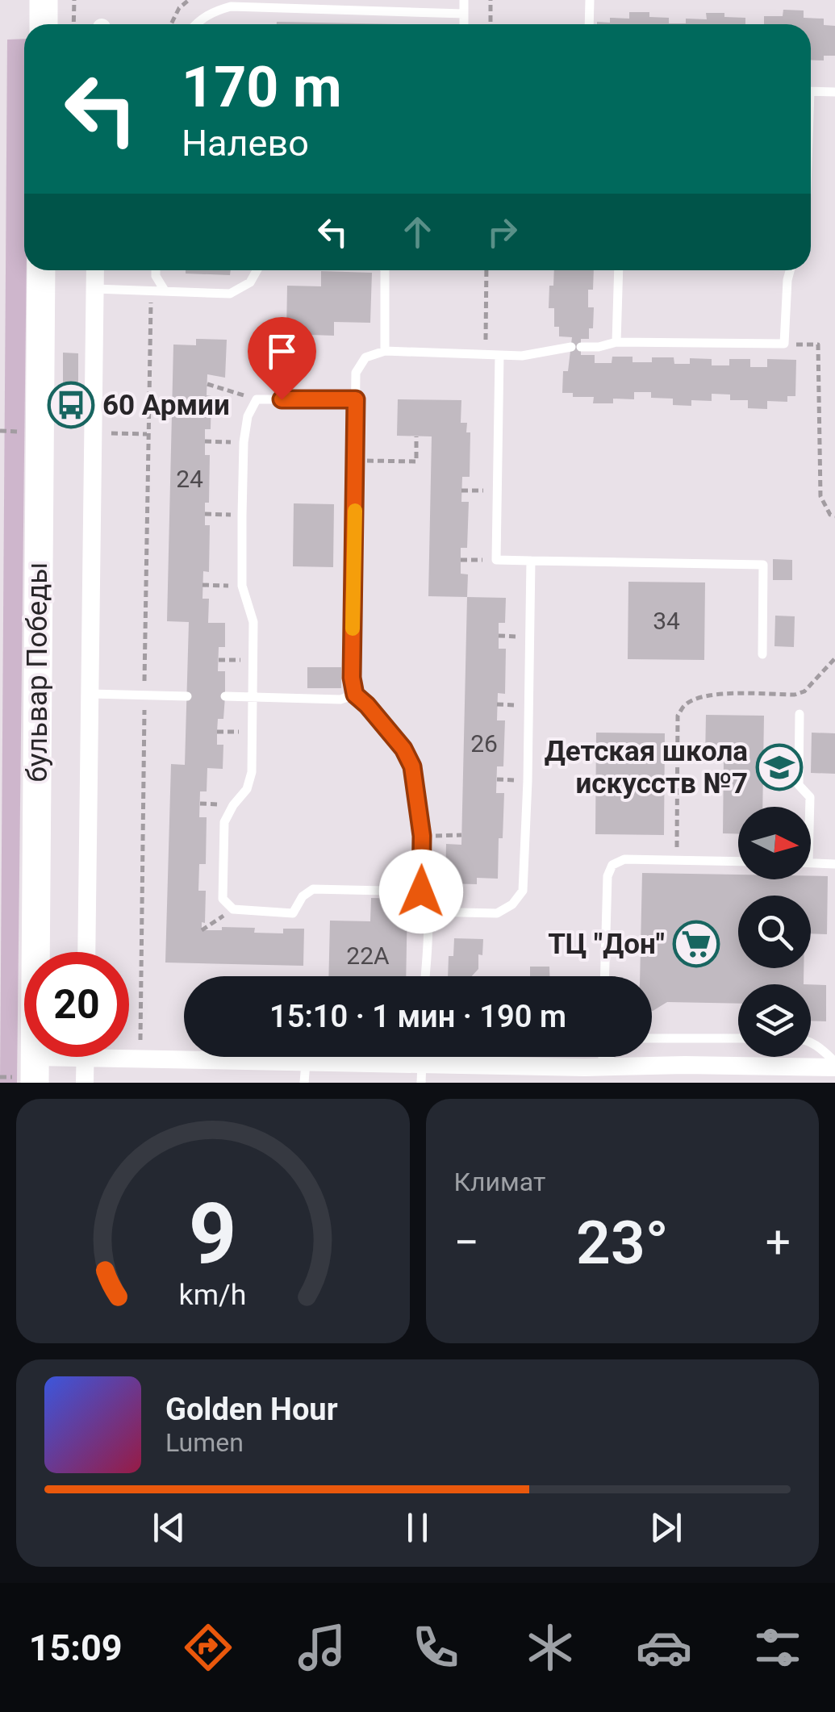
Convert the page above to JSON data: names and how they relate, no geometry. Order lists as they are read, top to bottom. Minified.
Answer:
{"streets":{"main road":["бульвар Победы"]},"places":{"bus stop":["60 Армии"],"school or university":["Детская школа искусств №7"],"supermarket":["ТЦ \"Дон\""]},"house_numbers":["24","34","26","22А"],"north":"right","page":{"turn":["170 m","Налево"],"limit":"20","trip":"15:10 · 1 мин · 190 m","tile":"Климат","heat":["−","23°","+"],"song":["Golden Hour","Lumen"],"tabs":"15:09","gauge":["9","km/h"]}}
